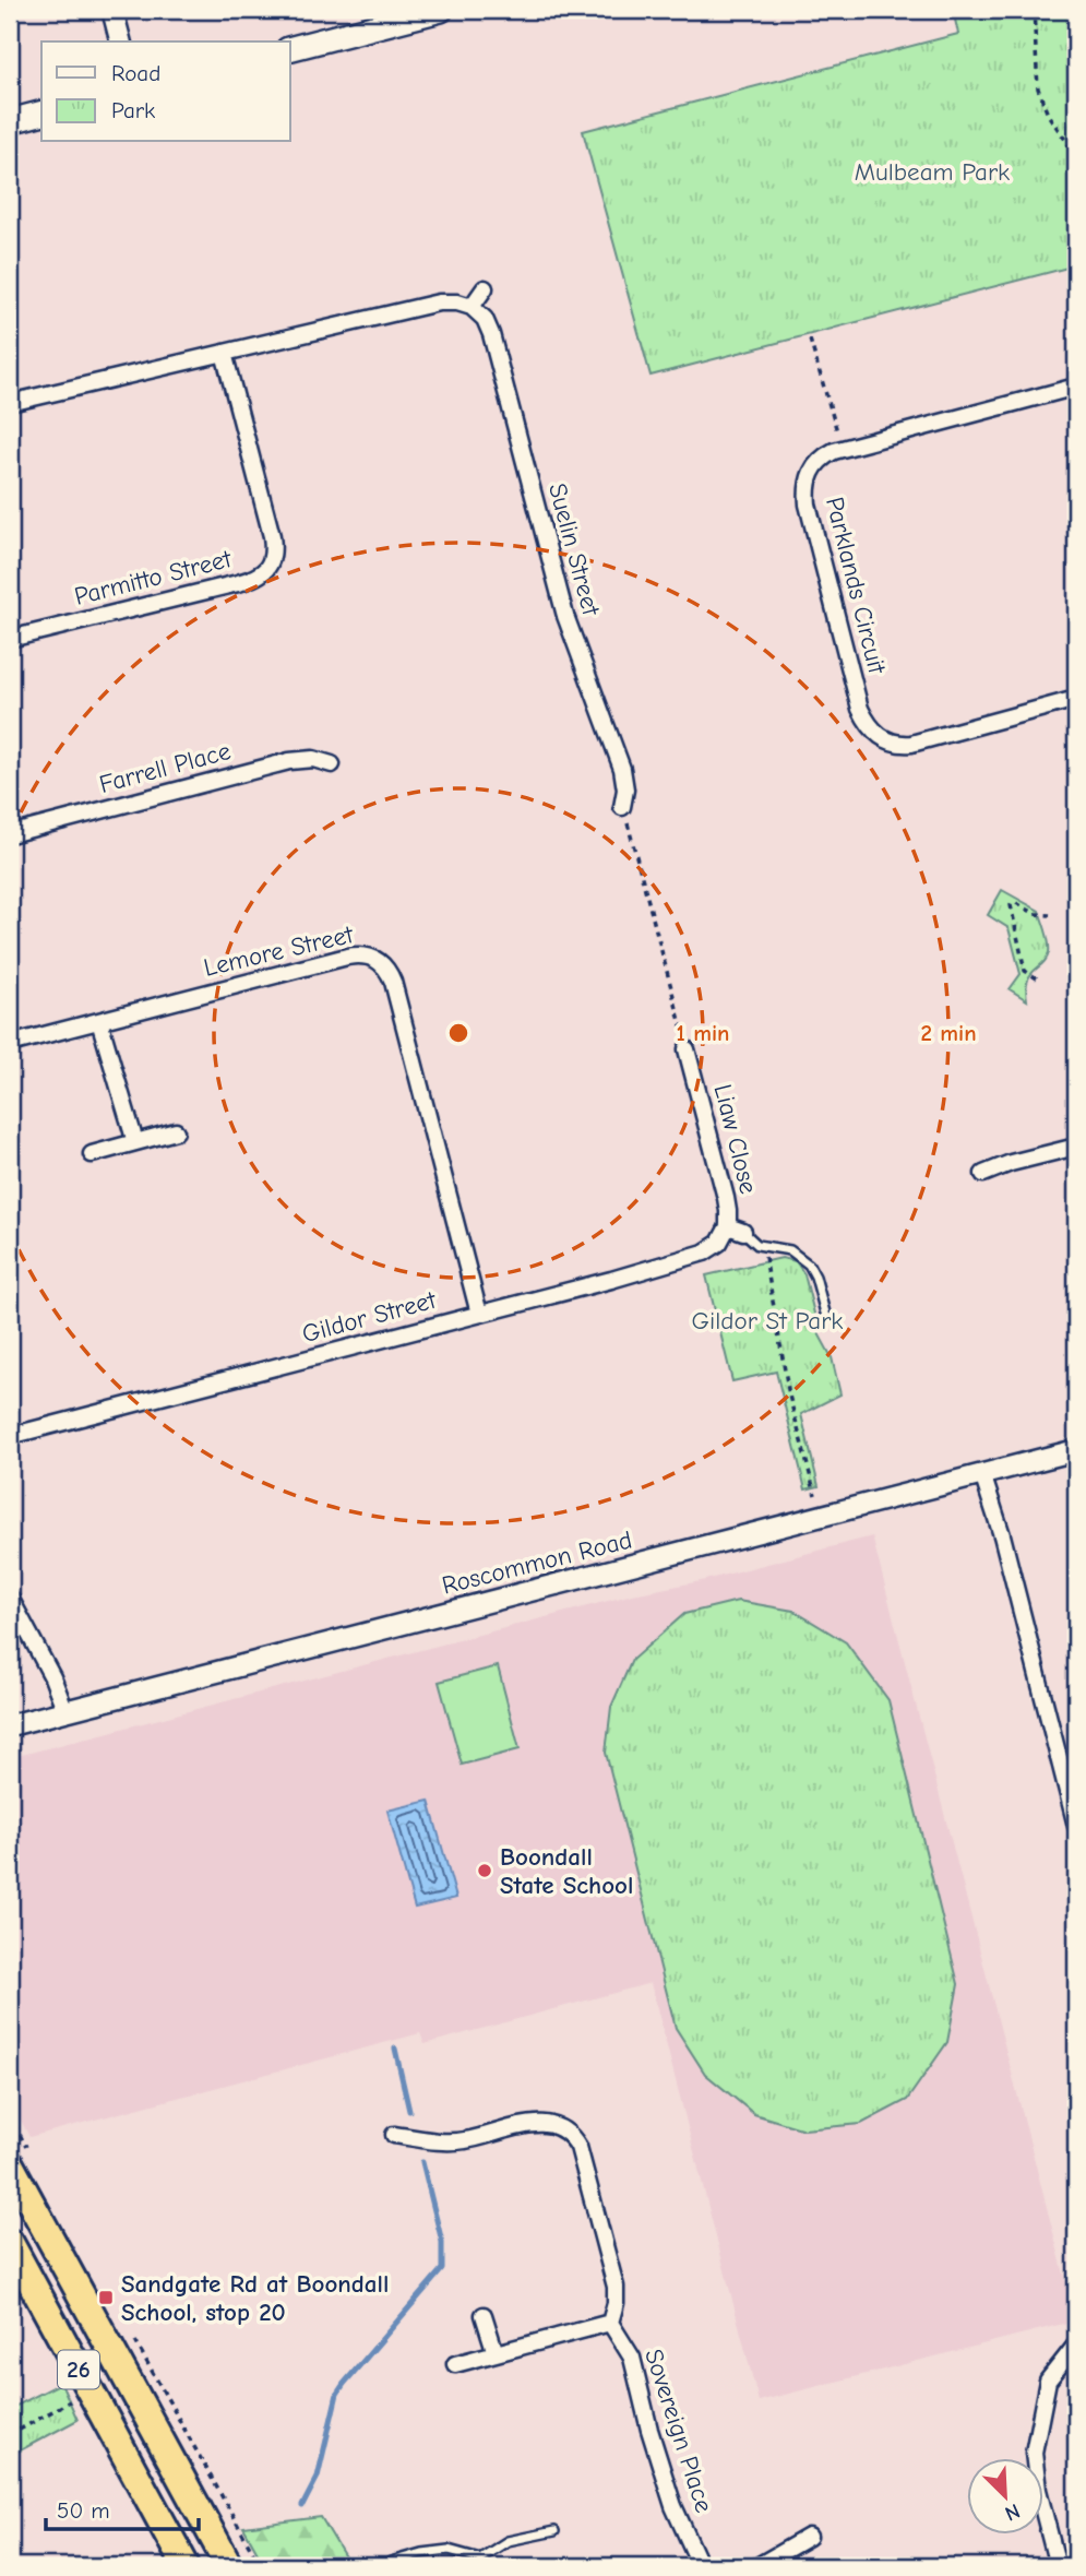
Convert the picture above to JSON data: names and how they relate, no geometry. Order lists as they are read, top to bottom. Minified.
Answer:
{"streets":{"highway":["26"],"street":["Suelin Street","Parmitto Street","Parklands Circuit","Farrell Place","Lemore Street","Liaw Close","Gildor Street","Roscommon Road","Sovereign Place"]},"crossings":[["Lemore Street","Gildor Street"],["Liaw Close","Gildor Street"]],"parks":["Mulbeam Park","Gildor St Park"],"places":{"other":["Boondall State School"],"transit":["Sandgate Rd at Boondall School, stop 20"]},"legend":["Road","Park"],"scale_bar":"50 m","north":"bottom right","rings":["1 min","2 min"]}
